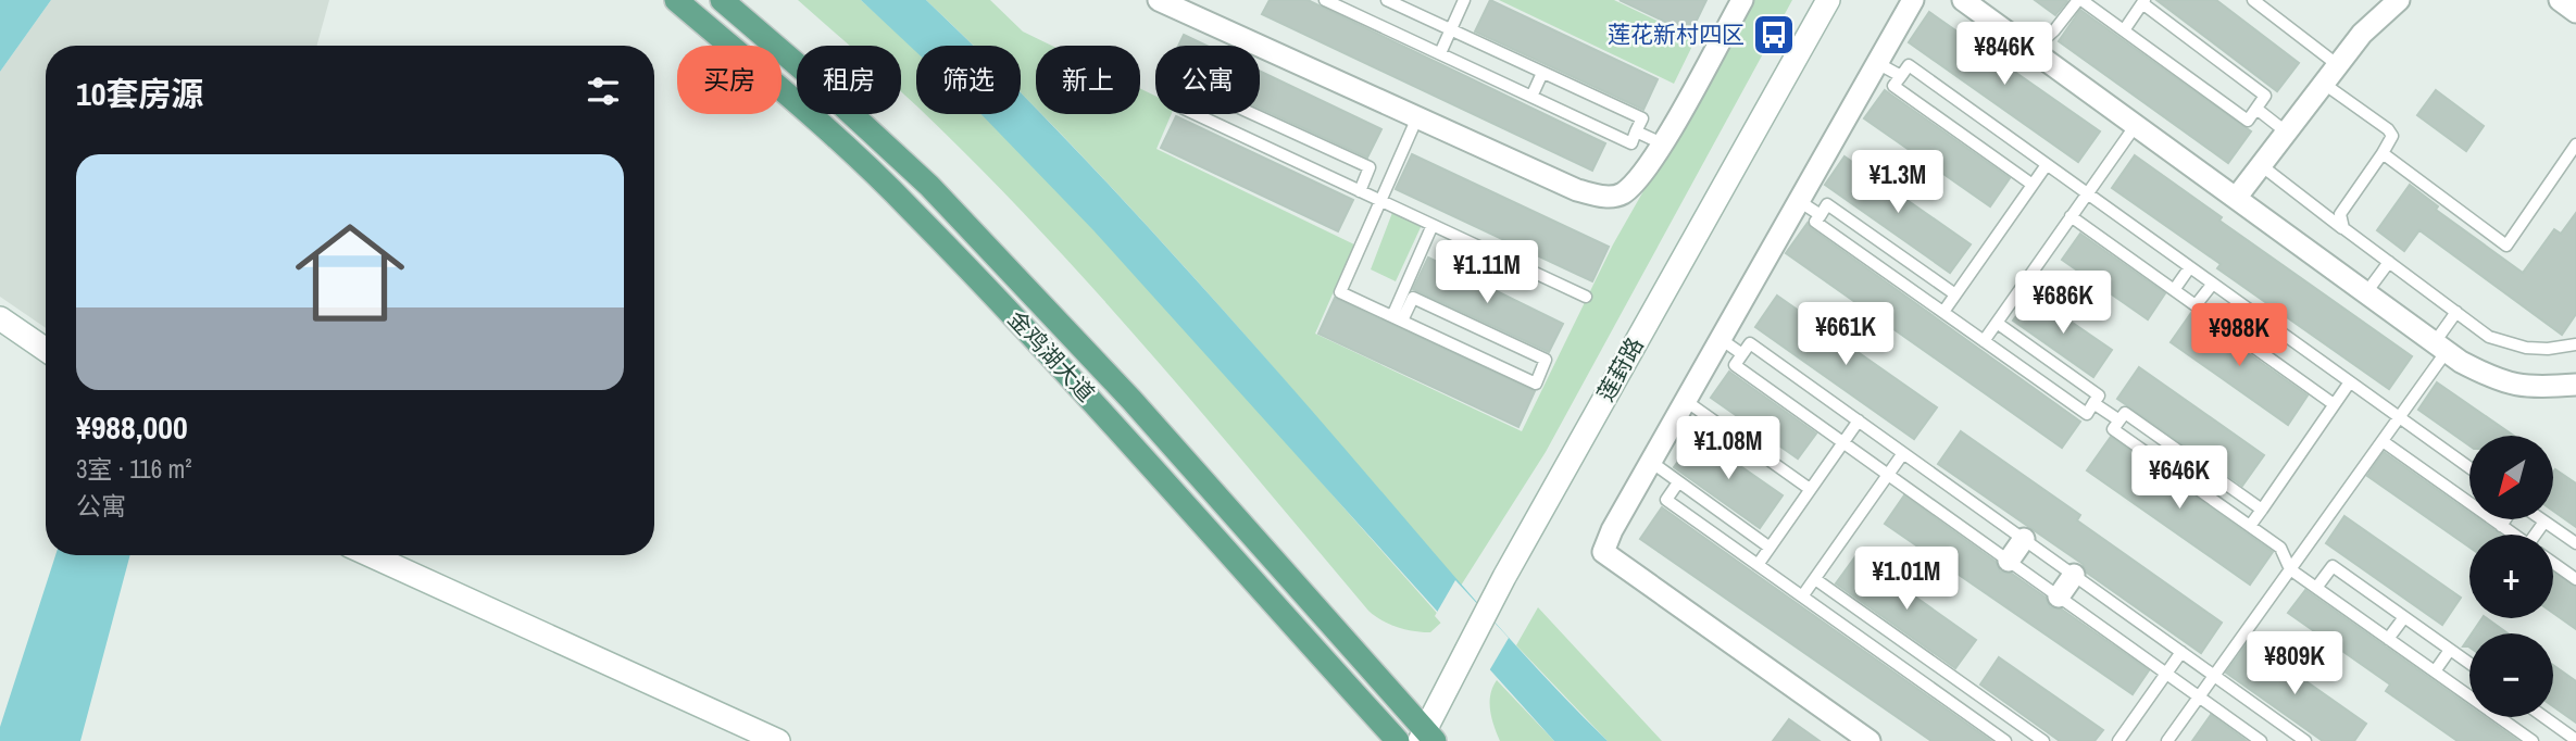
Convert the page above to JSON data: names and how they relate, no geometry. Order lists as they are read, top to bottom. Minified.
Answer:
{"streets":{"main road":["金鸡湖大道","莲葑路"]},"crossings":[["金鸡湖大道","莲葑路"]],"places":{"bus stop":["莲花新村四区"]},"north":"bottom left","page":{"price":["¥846K","¥1.3M","¥1.11M","¥686K","¥661K","¥988K","¥1.08M","¥646K","¥1.01M","¥809K"],"chip":["买房","租房","筛选","新上","公寓"],"heading":"10套房源","list":[{"name":"¥988,000","note":"3室 · 116 m² · 公寓"}],"map_buttons":["+","−"]}}
